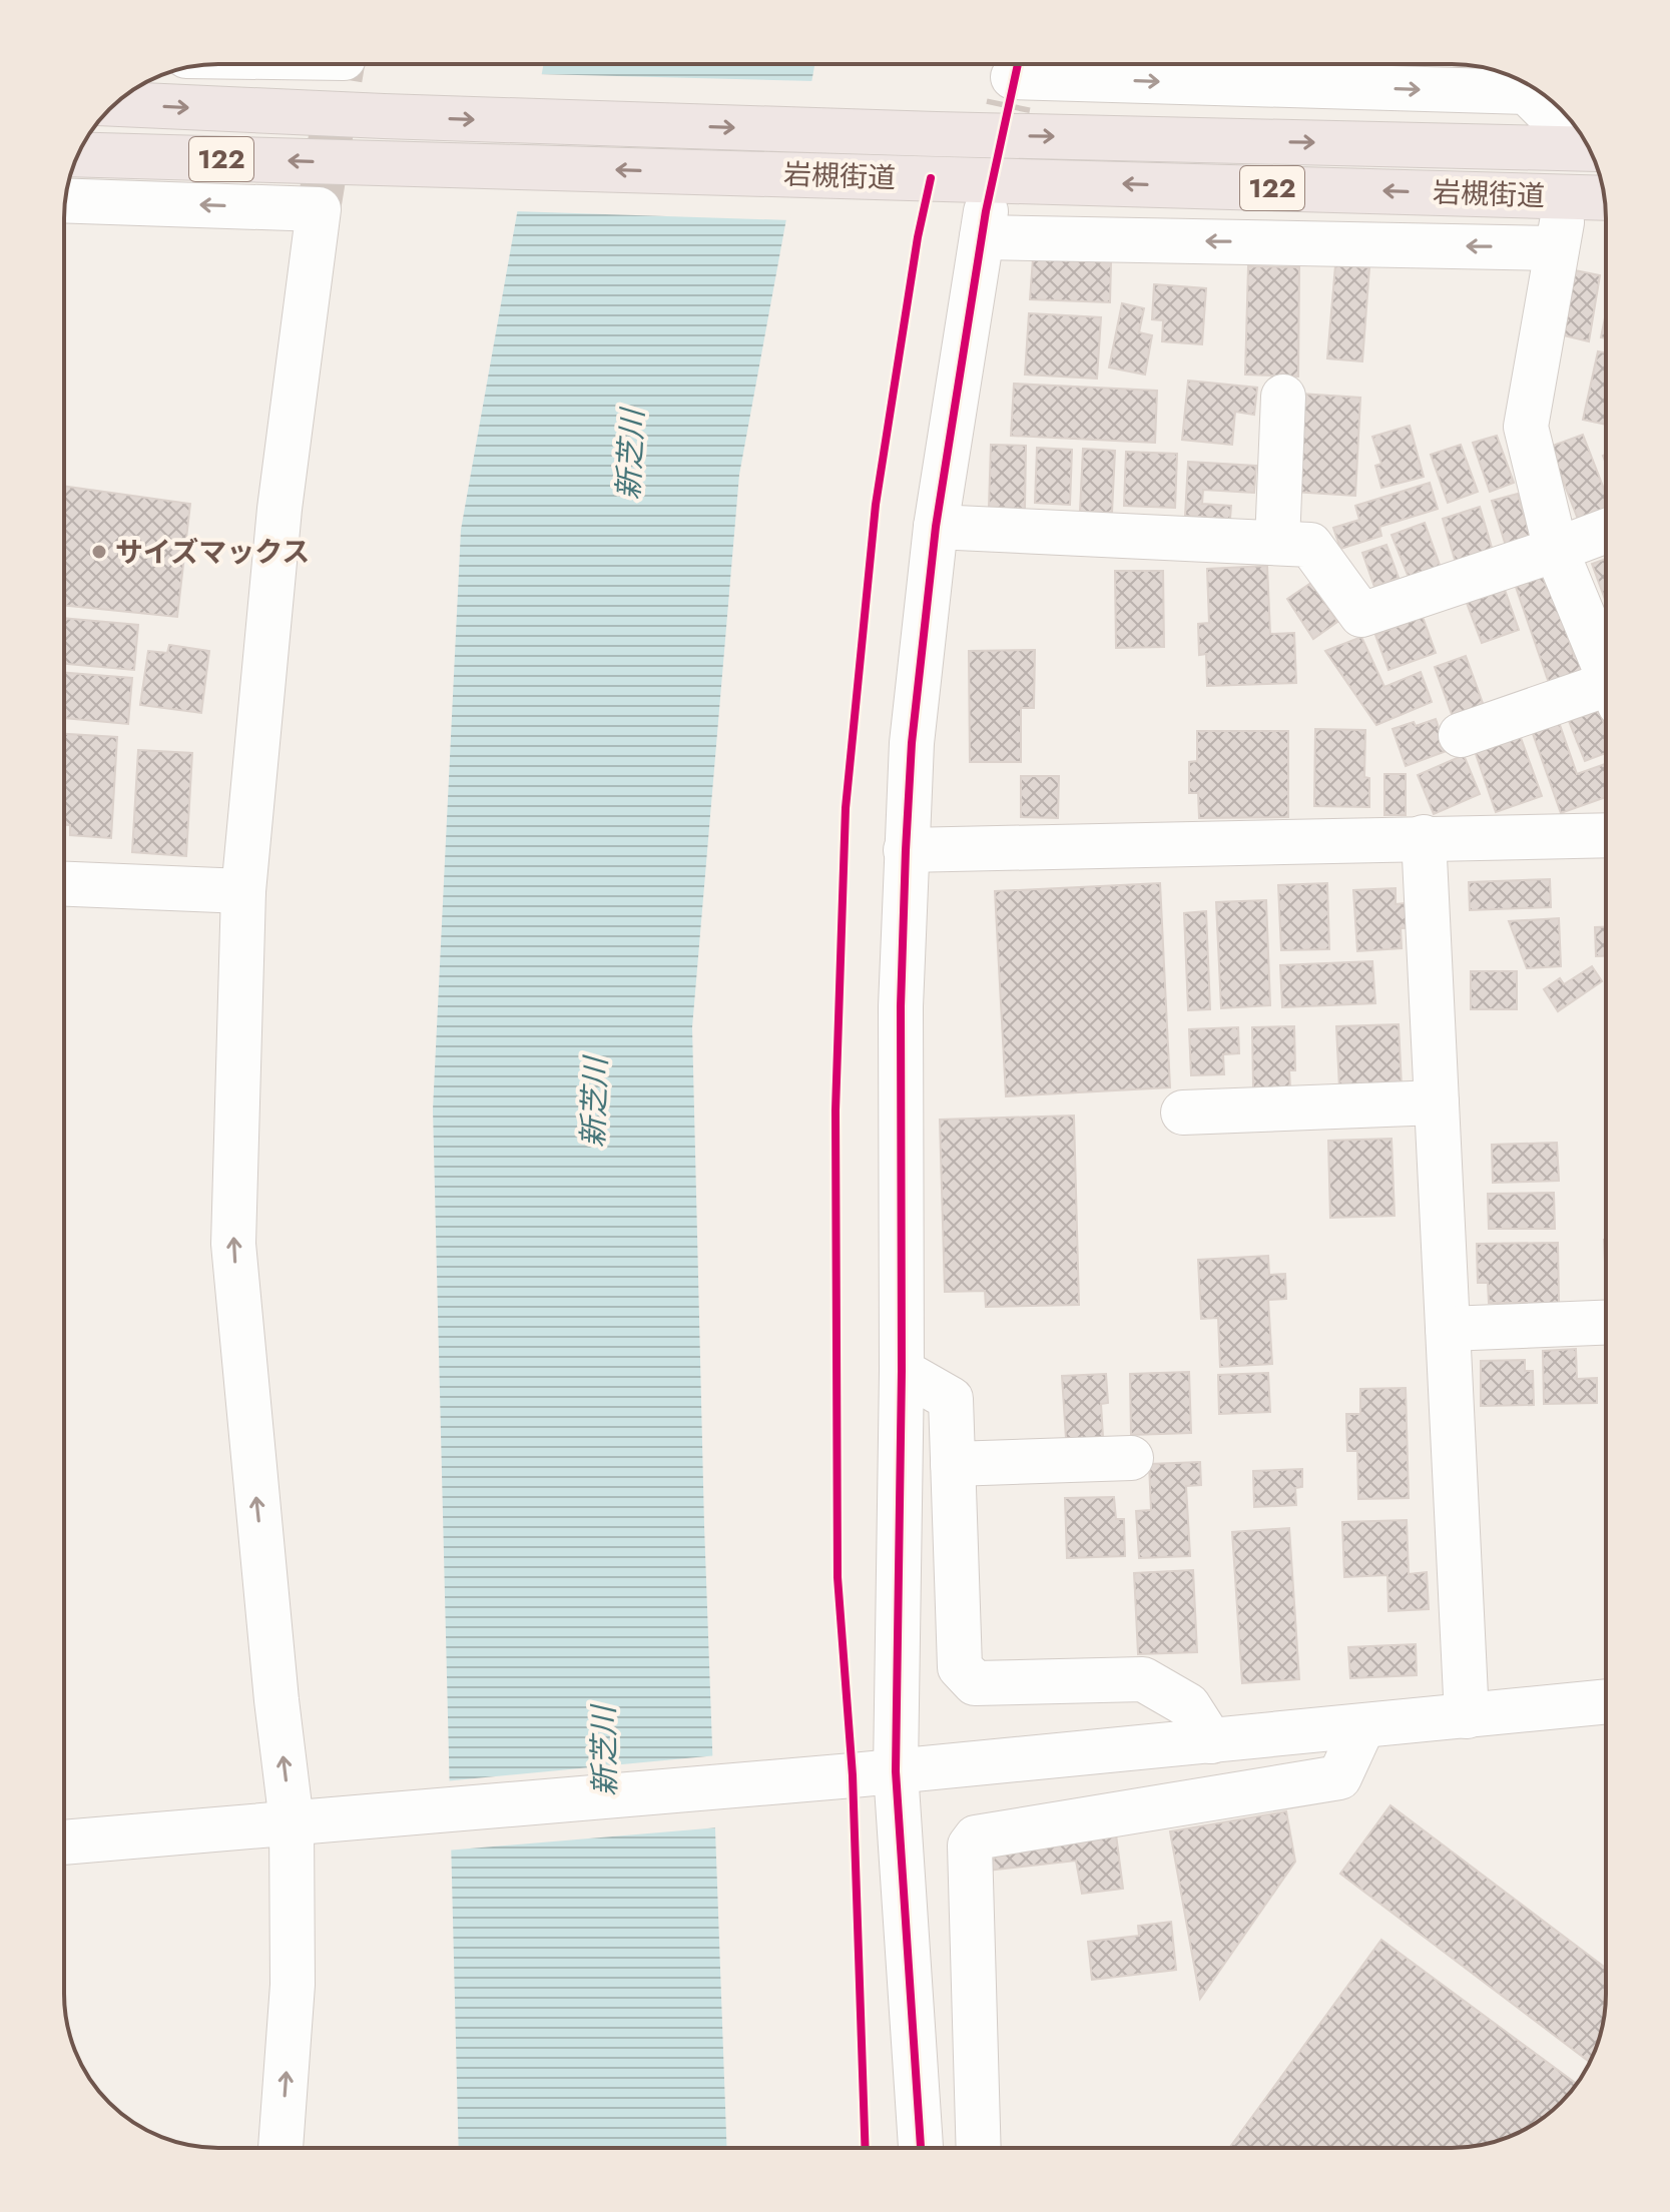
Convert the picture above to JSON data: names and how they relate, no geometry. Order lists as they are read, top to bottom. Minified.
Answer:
{"streets":{"highway":["122","岩槻街道"]},"water":["新芝川"],"places":["サイズマックス"]}
